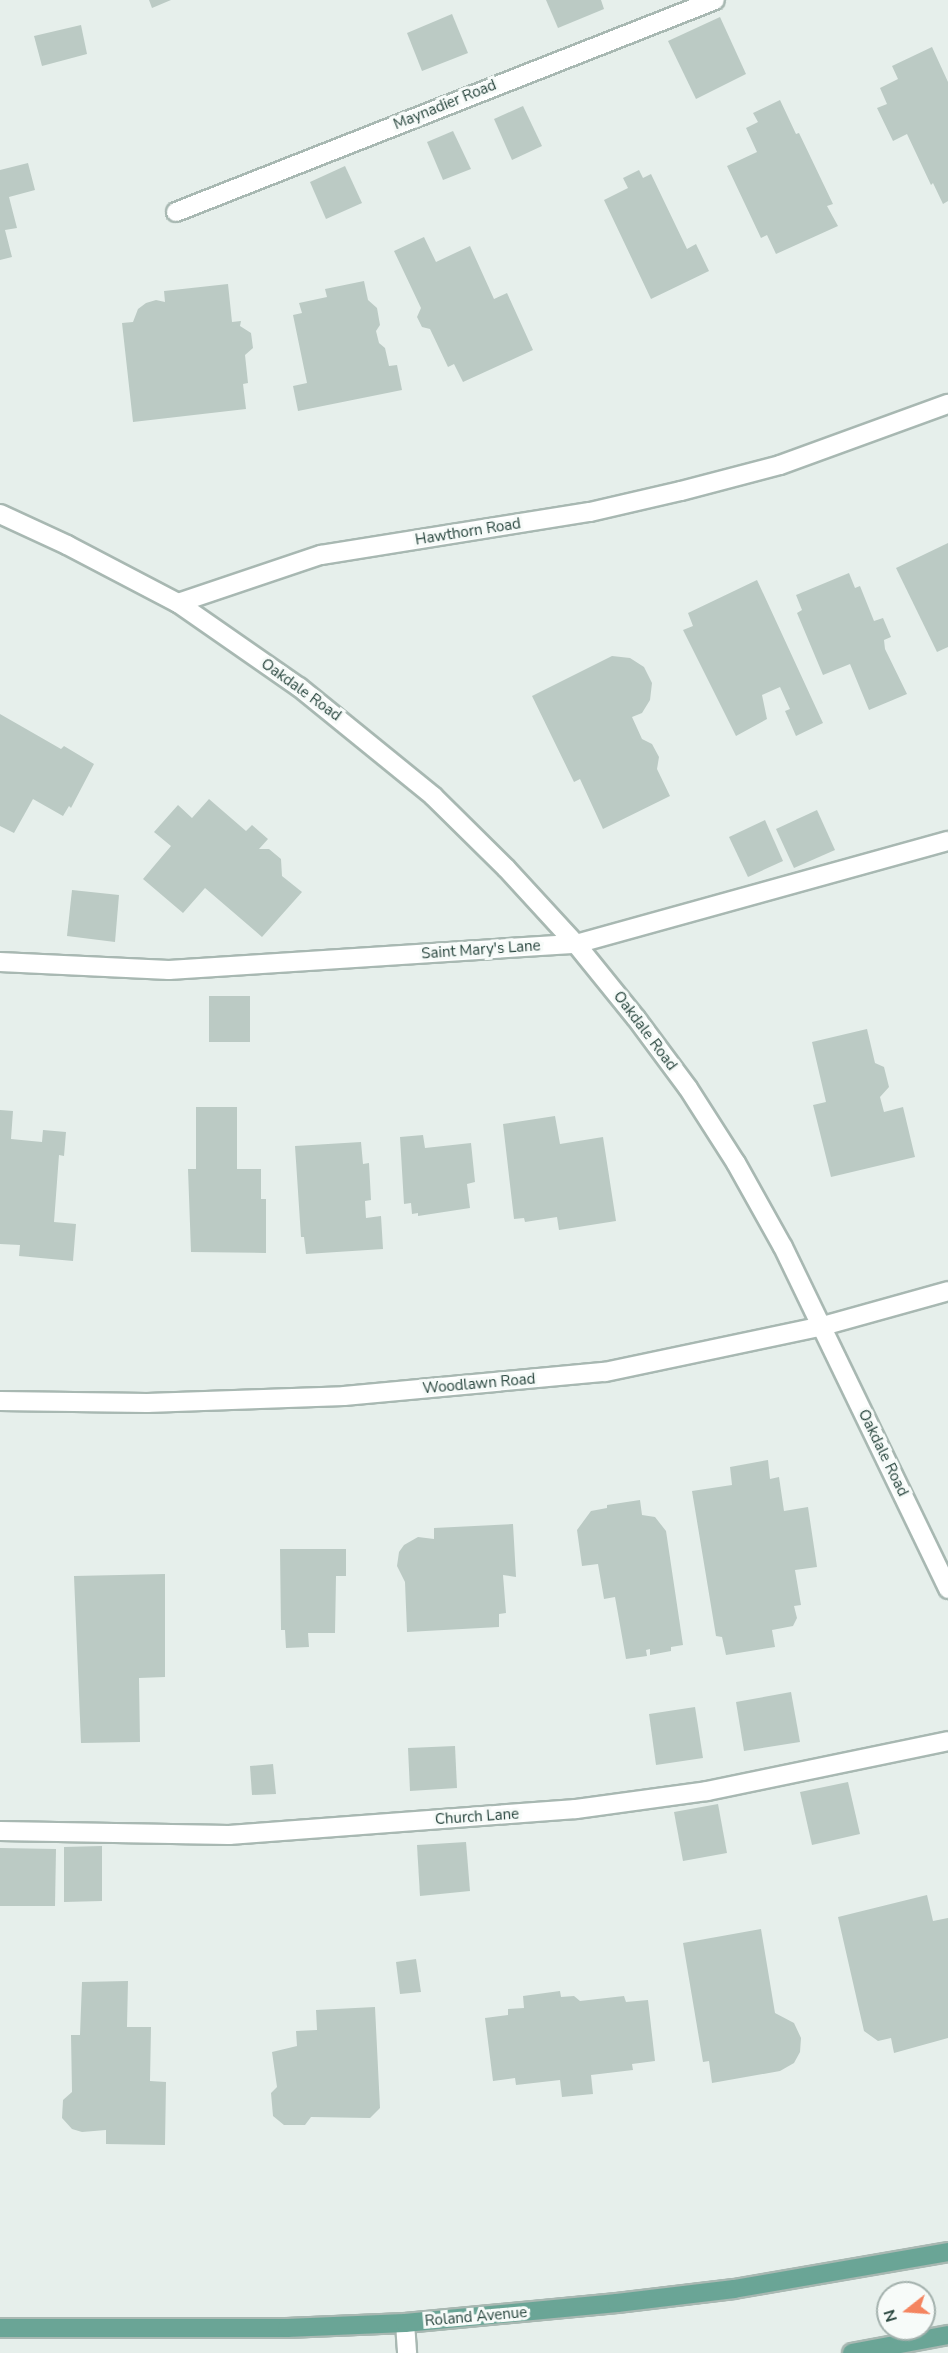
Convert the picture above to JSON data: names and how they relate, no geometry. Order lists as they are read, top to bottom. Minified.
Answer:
{"streets":{"main road":["Roland Avenue"],"street":["Maynadier Road","Hawthorn Road","Oakdale Road","Saint Mary's Lane","Woodlawn Road","Church Lane"]},"crossings":[["Hawthorn Road","Oakdale Road"],["Oakdale Road","Saint Mary's Lane"],["Oakdale Road","Woodlawn Road"]],"north":"left"}
